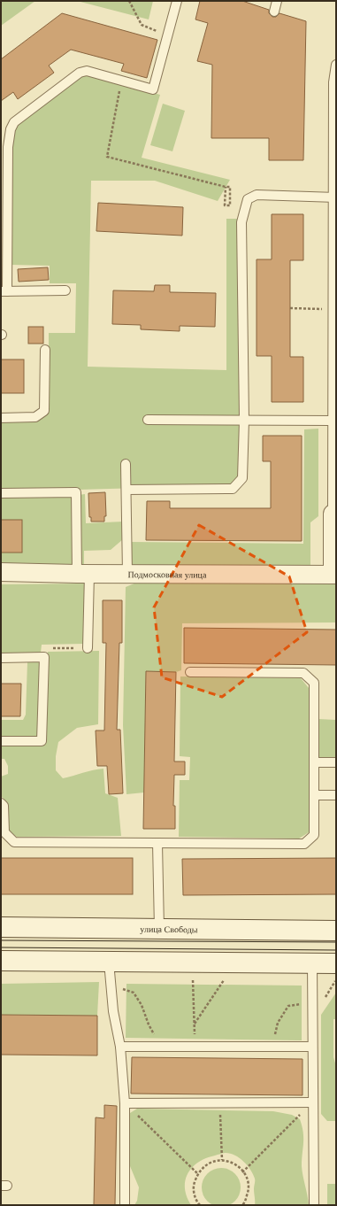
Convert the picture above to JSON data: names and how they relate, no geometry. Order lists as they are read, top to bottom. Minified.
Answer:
{"streets":{"main road":["улица Свободы"],"street":["Подмосковная улица"]}}
